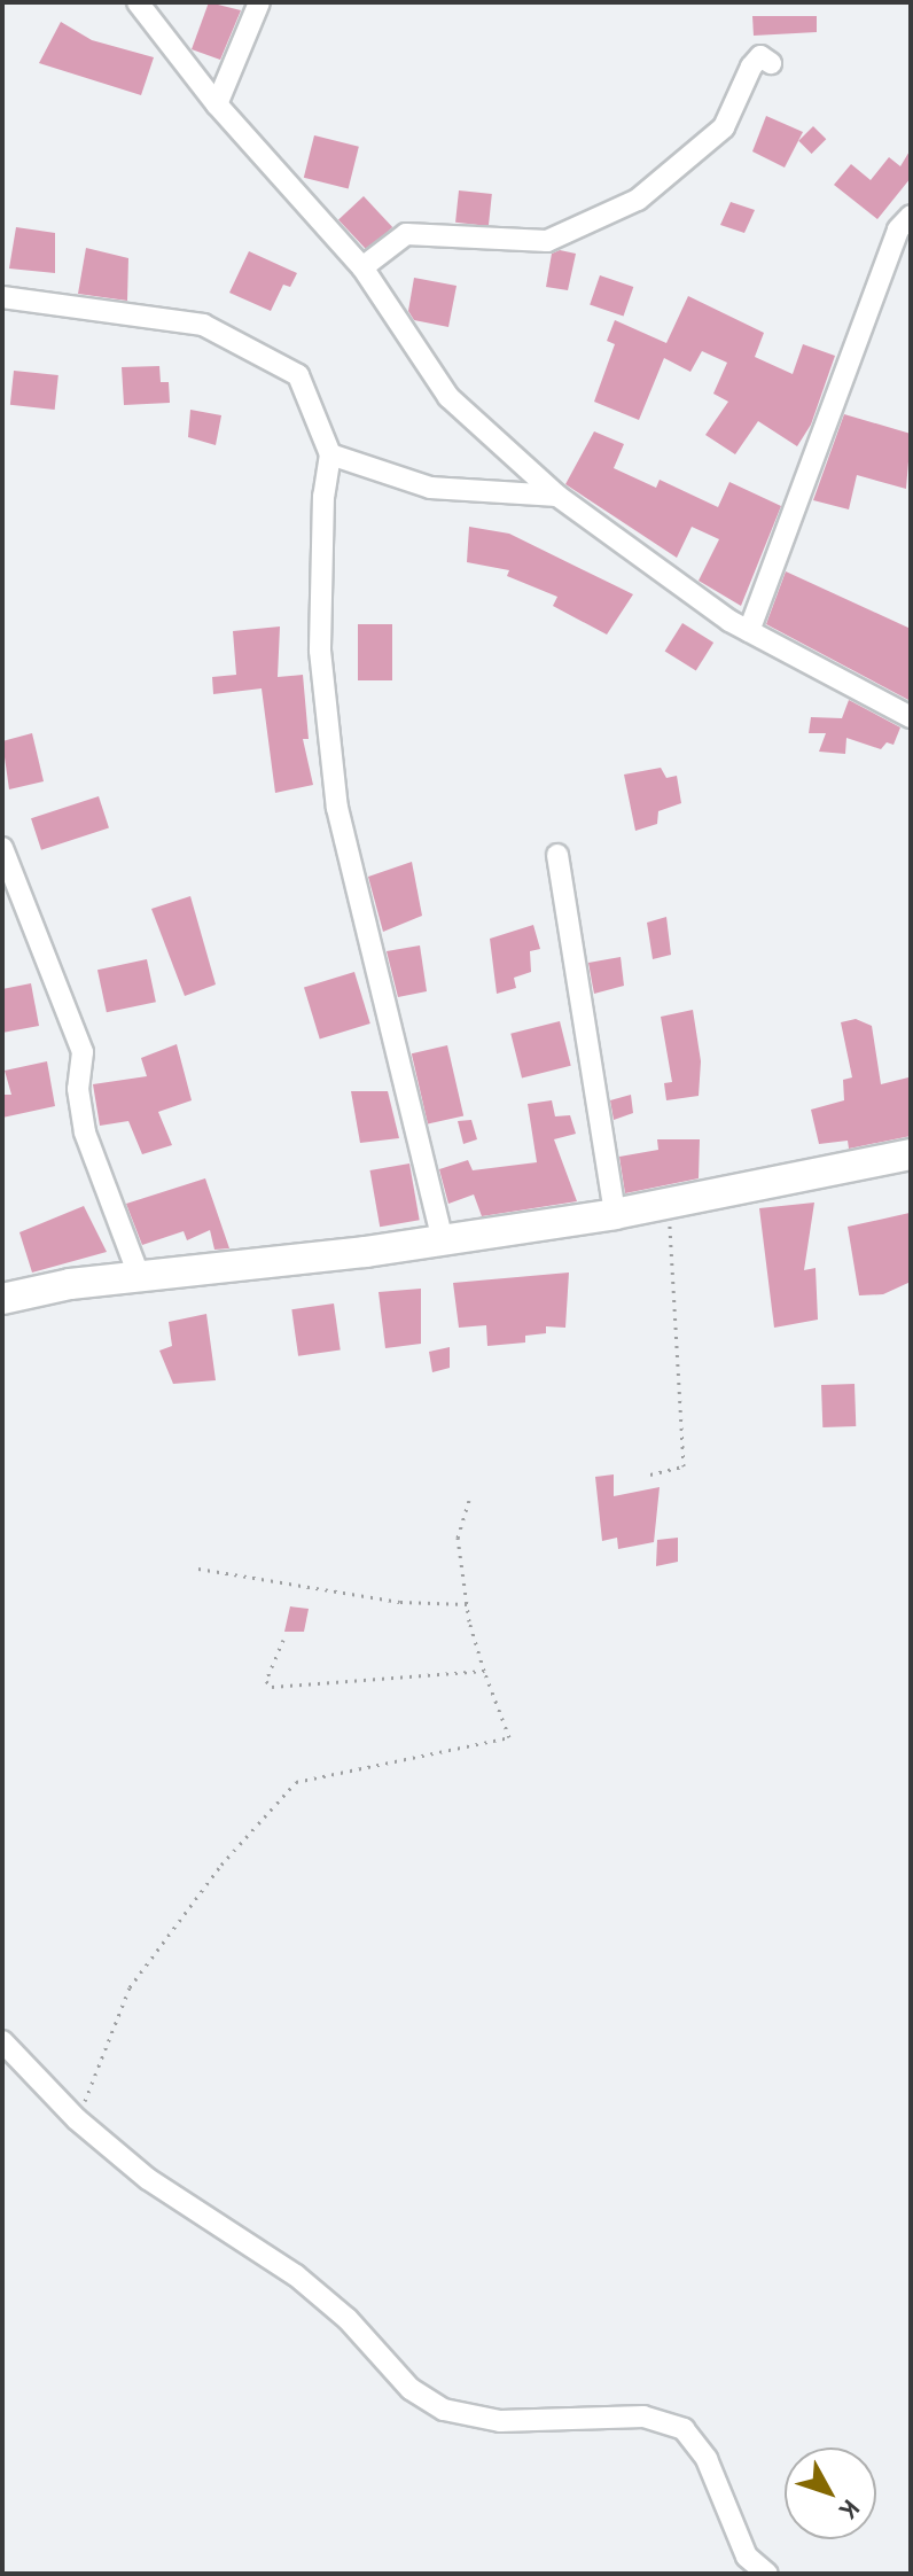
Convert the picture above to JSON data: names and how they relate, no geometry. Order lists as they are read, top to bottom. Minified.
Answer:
{"north":"bottom right"}
